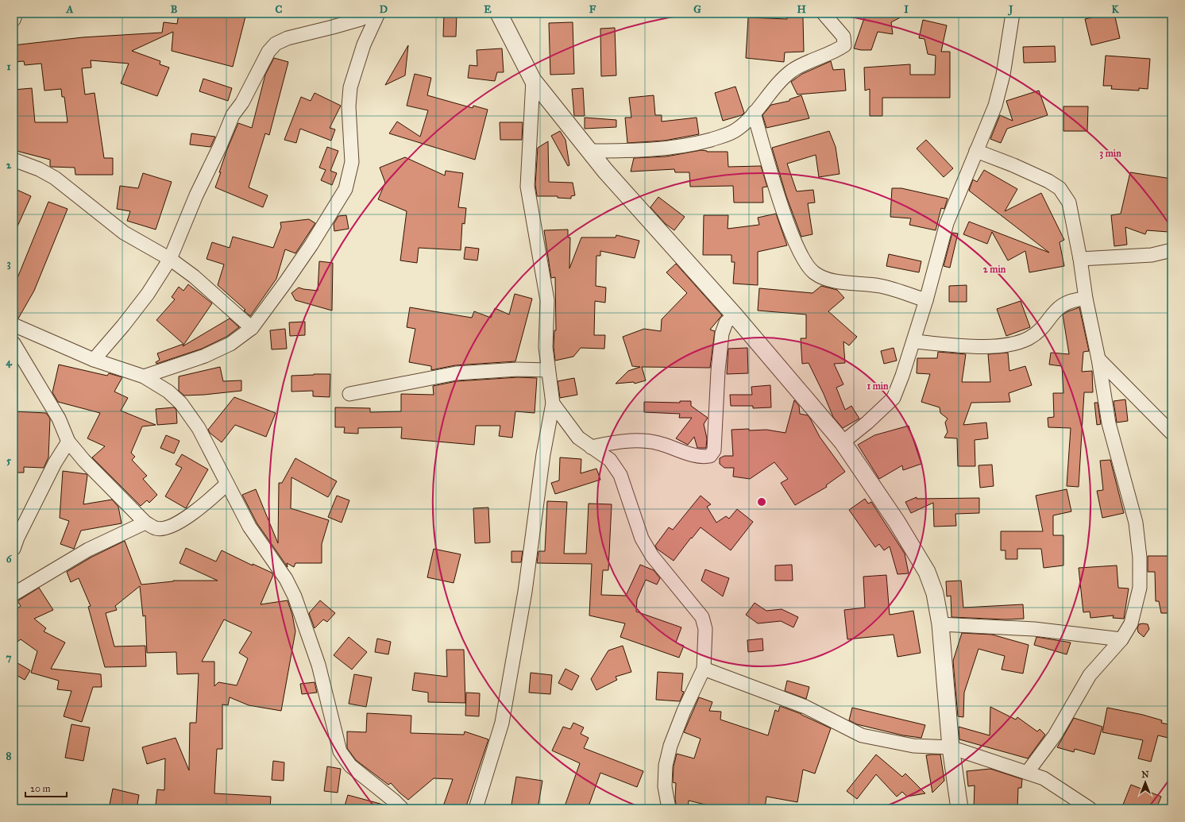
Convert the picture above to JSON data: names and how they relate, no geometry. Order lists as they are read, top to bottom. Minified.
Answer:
{"scale_bar":"20 m","north":"top","grid":{"columns":["A","B","C","D","E","F","G","H","I","J","K"],"rows":["1","2","3","4","5","6","7","8"]},"rings":["3 min","2 min","1 min"]}
